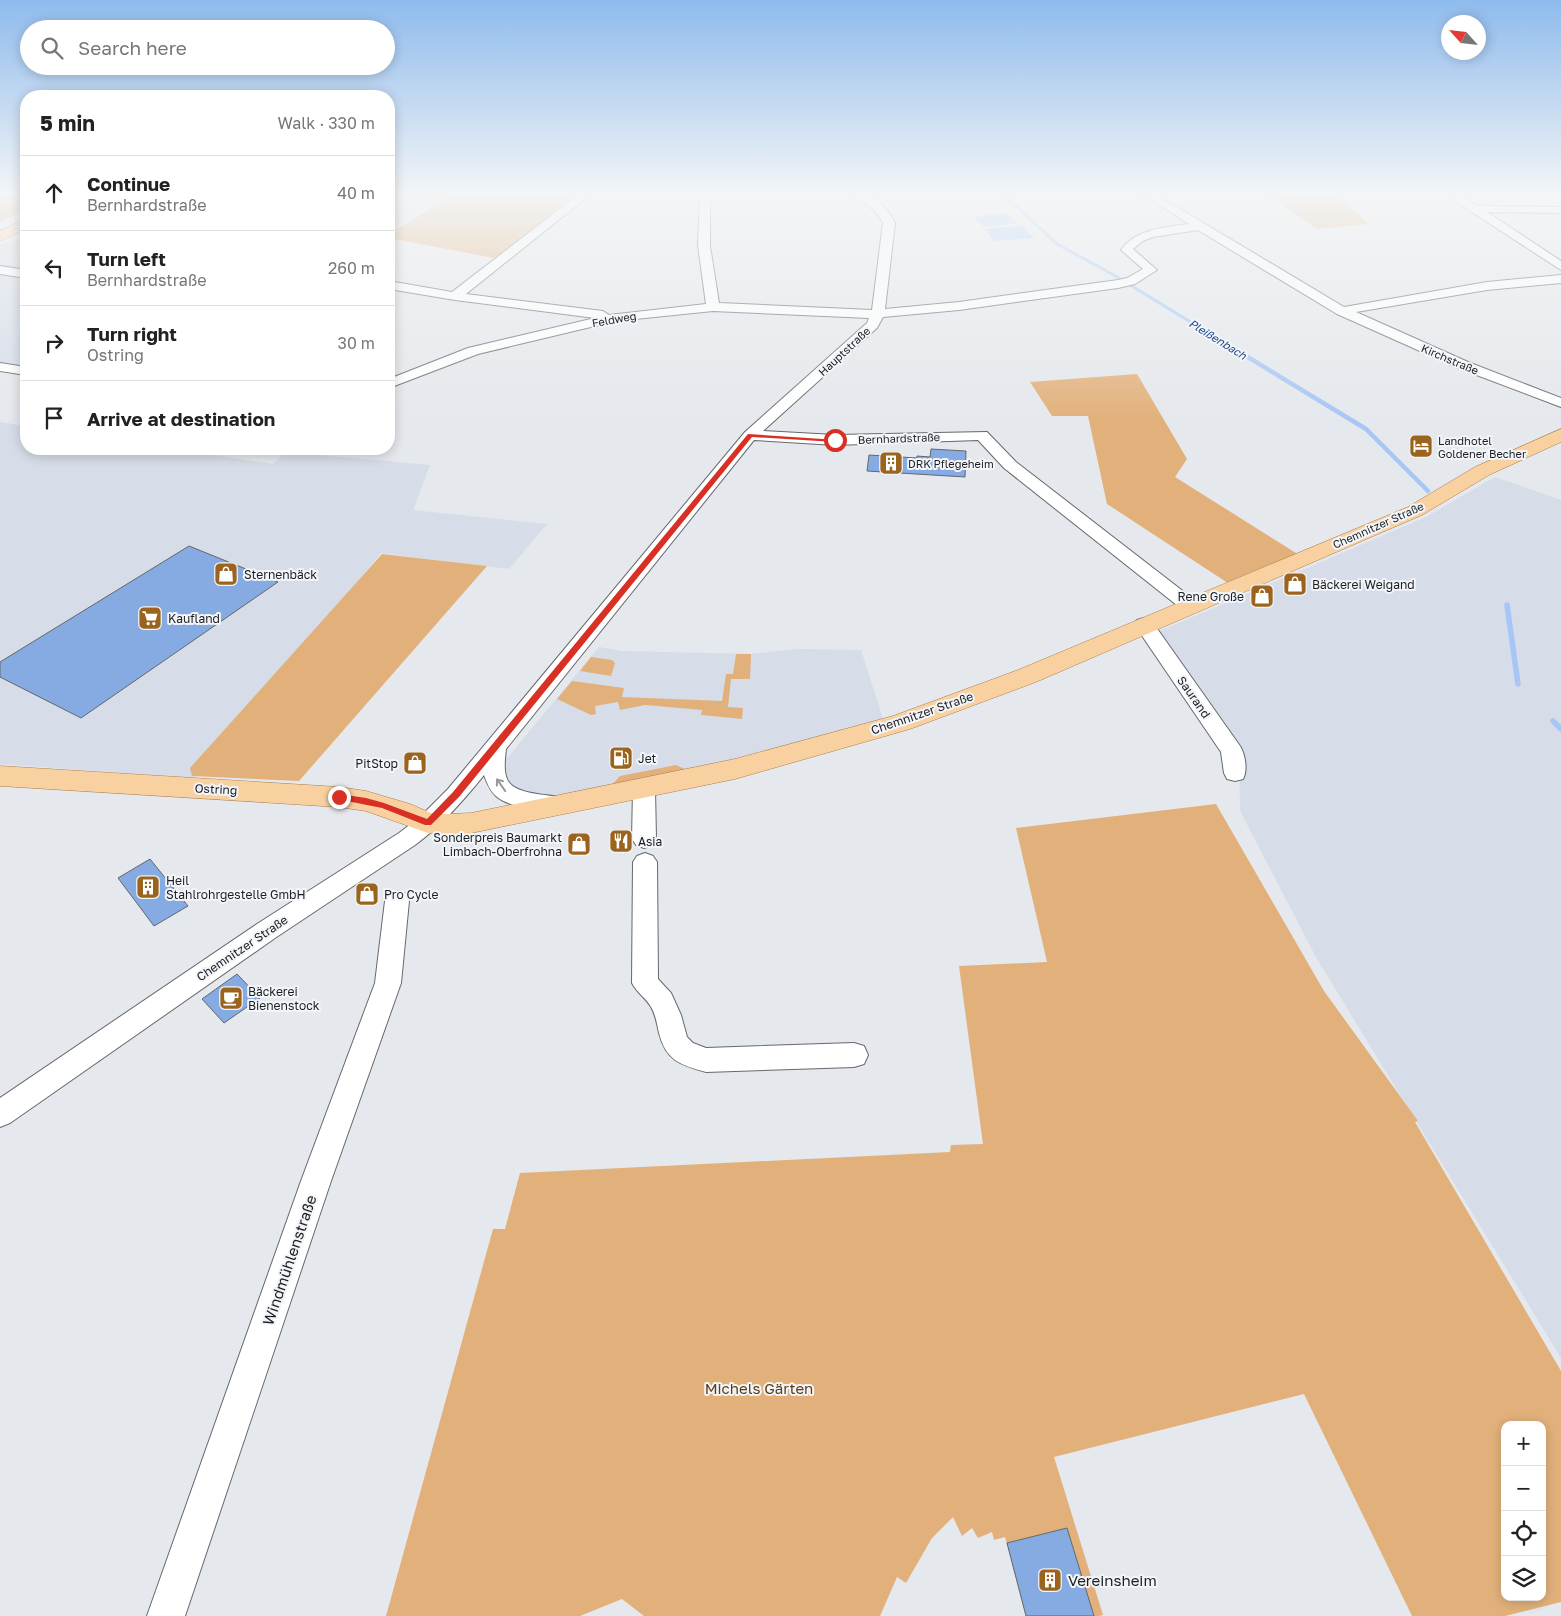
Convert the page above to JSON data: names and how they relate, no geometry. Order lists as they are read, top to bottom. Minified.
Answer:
{"streets":{"main road":["Chemnitzer Straße","Ostring"],"street":["Feldweg","Hauptstraße","Kirchstraße","Bernhardstraße","Saurand","Windmühlenstraße"]},"crossings":[["Feldweg","Hauptstraße"],["Hauptstraße","Bernhardstraße"],["Bernhardstraße","Chemnitzer Straße"],["Chemnitzer Straße","Saurand"],["Chemnitzer Straße","Ostring"]],"water":["Pleißenbach"],"parks":["Michels Gärten"],"places":{"hotel":["Landhotel Goldener Becher"],"building":["DRK Pflegeheim","Heil Stahlrohrgestelle GmbH","Vereinsheim"],"shop":["Sternenbäck","Bäckerei Weigand","Rene Große","PitStop","Sonderpreis Baumarkt Limbach-Oberfrohna","Pro Cycle"],"supermarket":["Kaufland"],"fuel station":["Jet"],"restaurant":["Asia"],"cafe":["Bäckerei Bienenstock"]},"north":"top left","page":{"search":"Search here","heading":["5 min","Walk · 330 m"],"list":[["Continue","Bernhardstraße","40 m"],["Turn left","Bernhardstraße","260 m"],["Turn right","Ostring","30 m"],"Arrive at destination"],"map_buttons":["+","−"]}}
